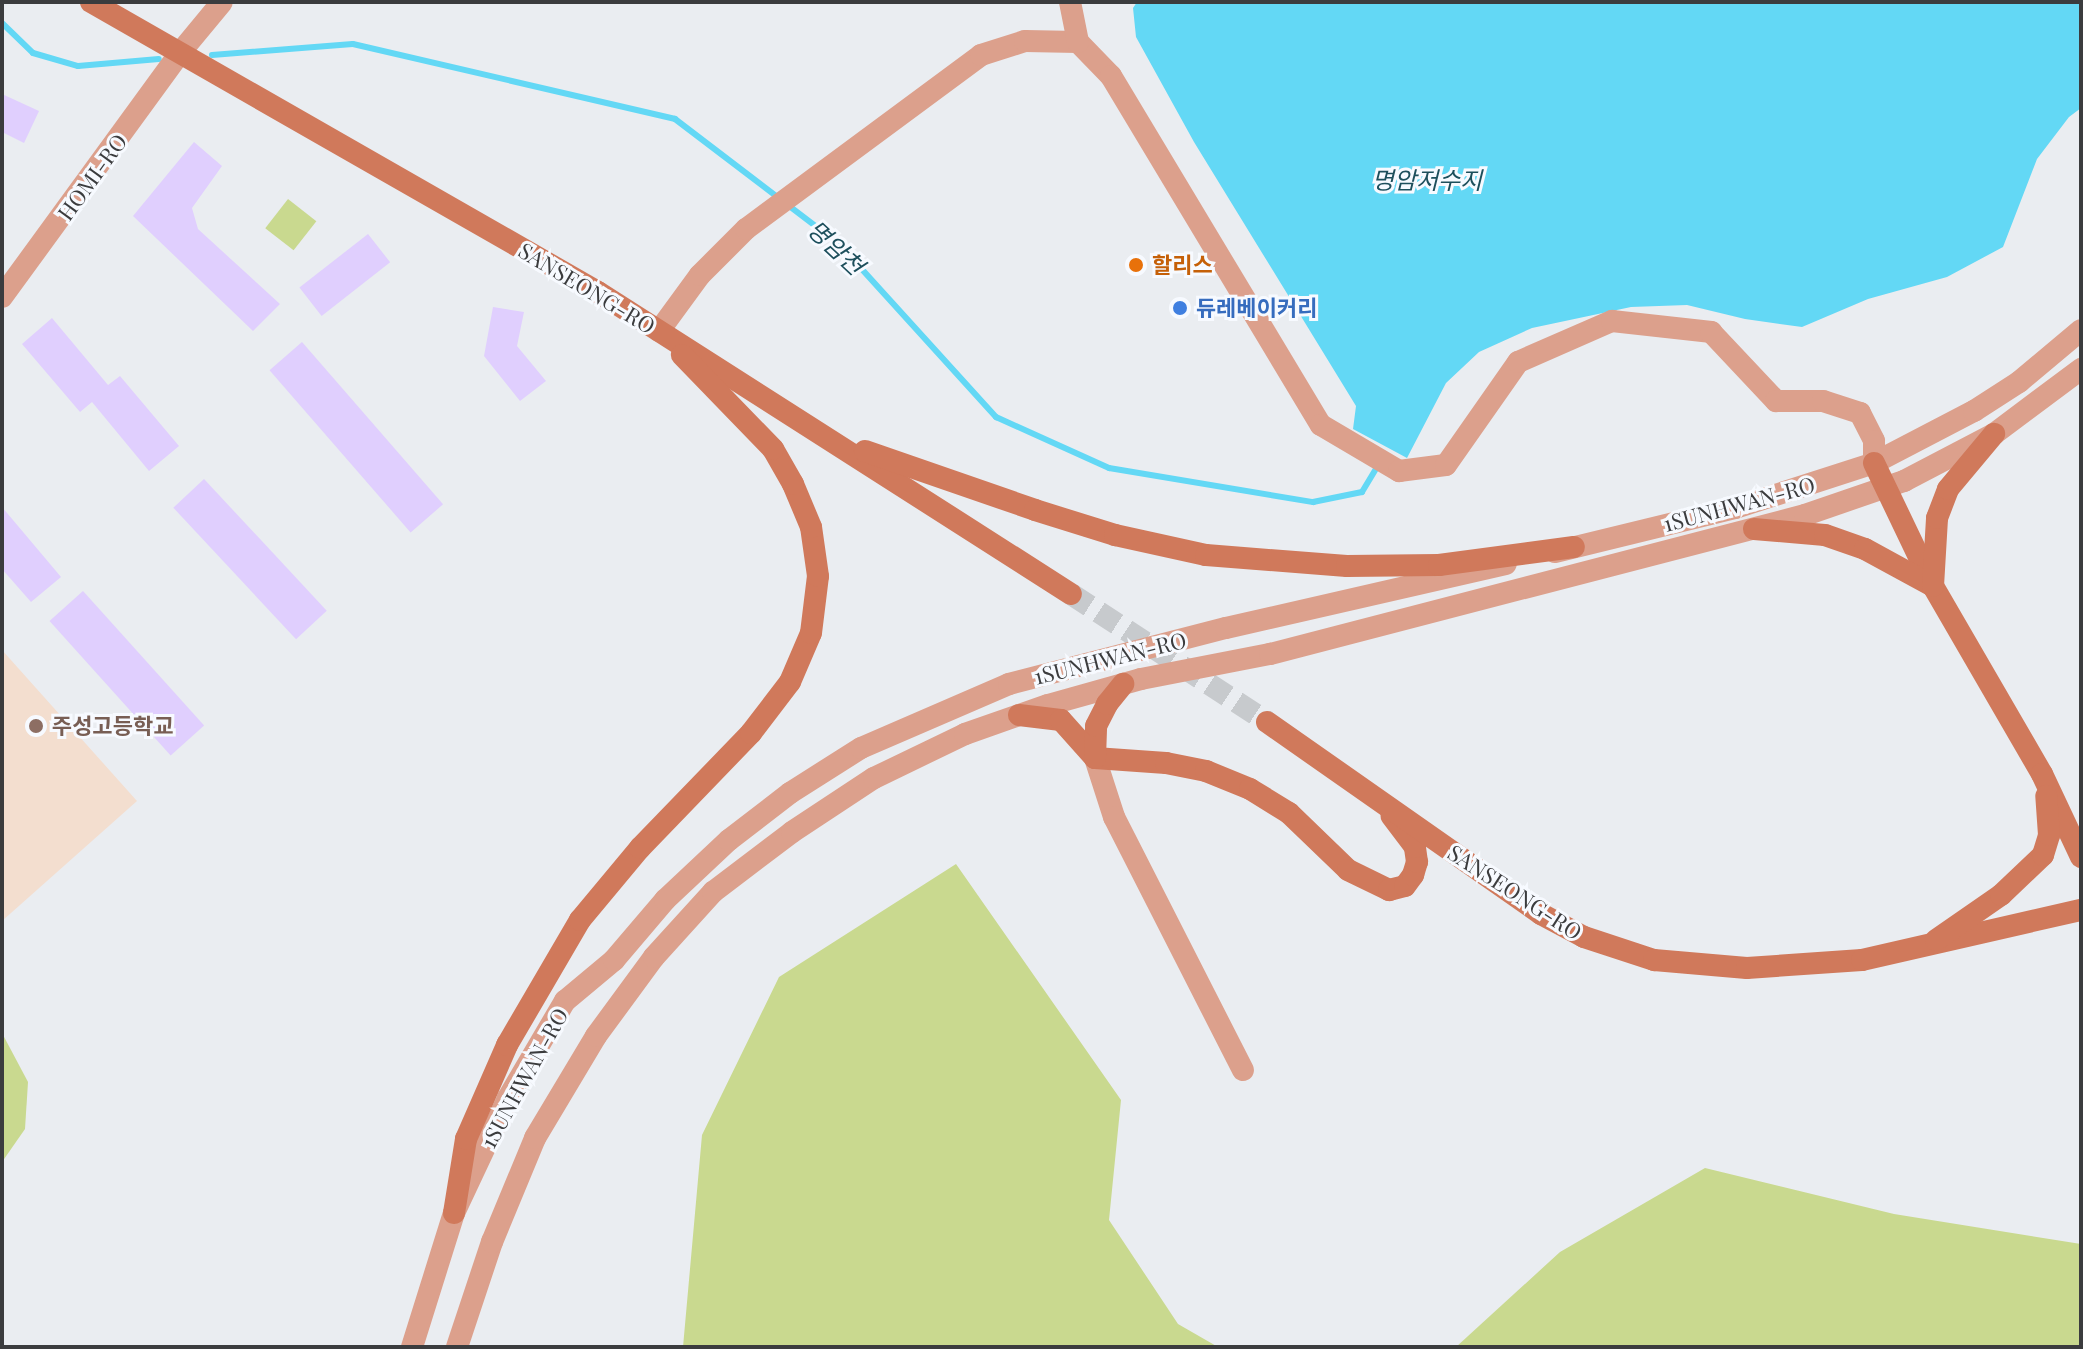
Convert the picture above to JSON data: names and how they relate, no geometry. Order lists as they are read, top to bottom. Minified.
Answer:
{"streets":{"main road":["SANSEONG-RO"],"street":["HOMI-RO","1SUNHWAN-RO"]},"crossings":[["HOMI-RO","SANSEONG-RO"]],"water":["명암저수지","명암천"],"places":["할리스","듀레베이커리","주성고등학교"]}
